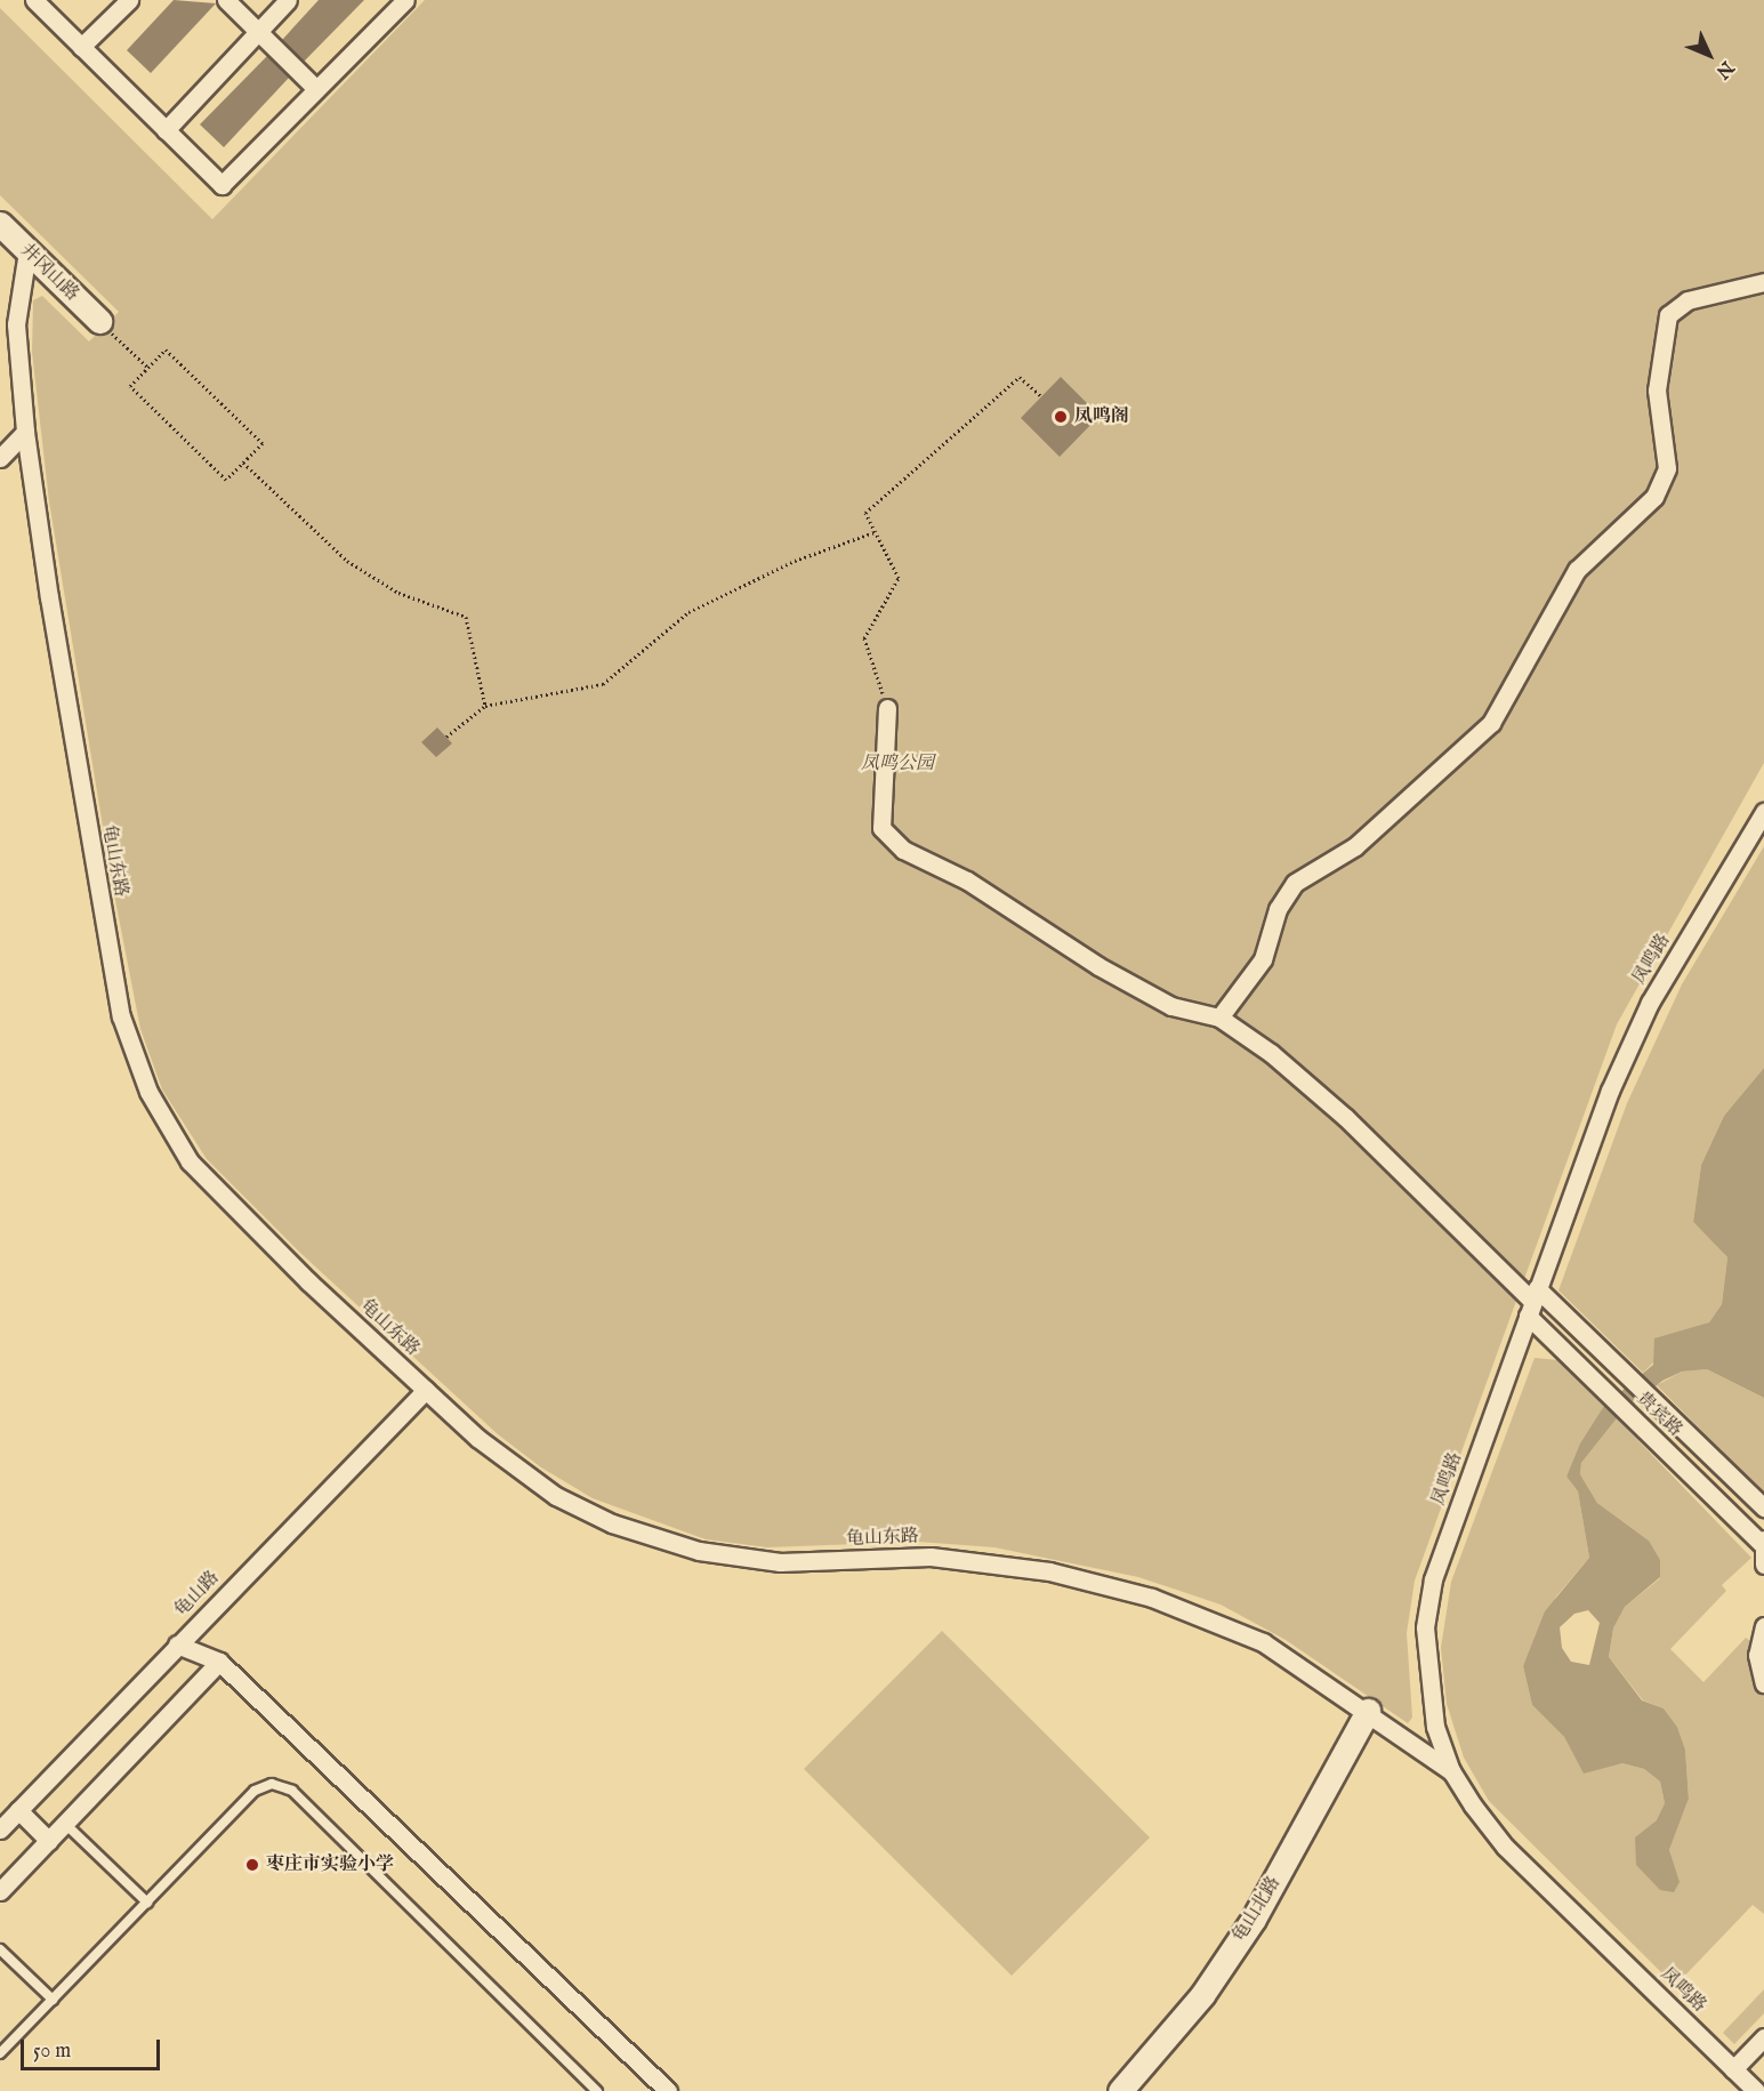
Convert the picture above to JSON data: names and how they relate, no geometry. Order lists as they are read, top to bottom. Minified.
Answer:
{"streets":{"street":["井冈山路","龟山东路","凤鸣路","贵宾路","龟山路","龟山北路"]},"crossings":[["井冈山路","龟山东路"],["龟山东路","凤鸣路"],["龟山东路","龟山路"],["龟山东路","龟山北路"],["凤鸣路","贵宾路"]],"parks":["凤鸣公园"],"places":["凤鸣阁","枣庄市实验小学"],"scale_bar":"50 m","north":"bottom right"}
